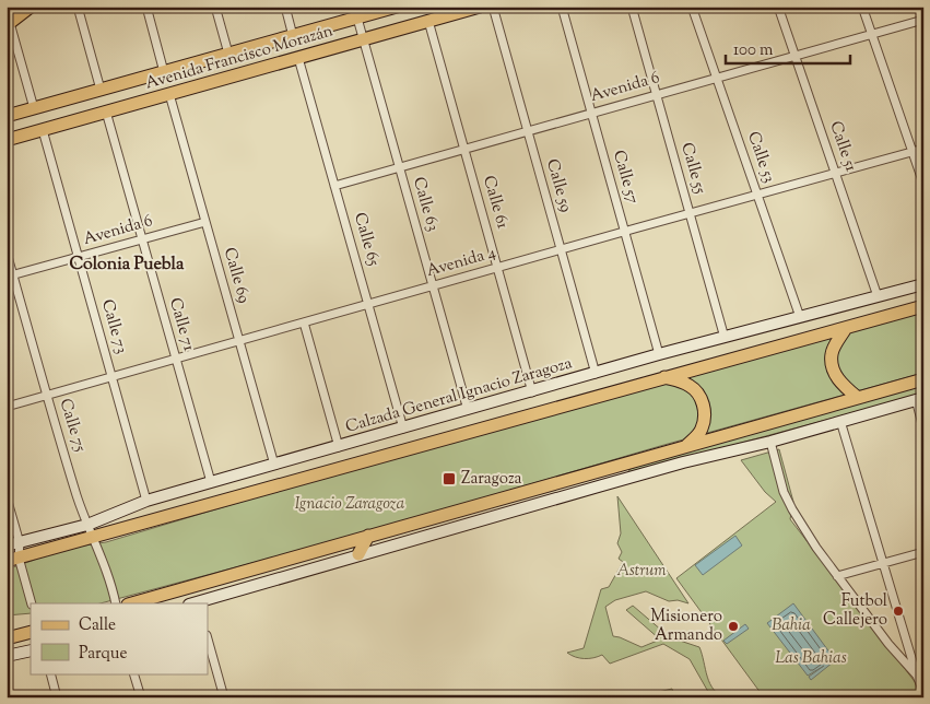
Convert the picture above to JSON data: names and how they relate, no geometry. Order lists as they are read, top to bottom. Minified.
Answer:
{"streets":{"main road":["Avenida Francisco Morazán","Calzada General Ignacio Zaragoza"],"street":["Avenida 6","Calle 51","Calle 53","Calle 55","Calle 57","Calle 59","Calle 61","Calle 63","Calle 65","Avenida 4","Calle 69","Calle 71","Calle 73","Calle 75"]},"crossings":[["Avenida Francisco Morazán","Calle 61"],["Avenida Francisco Morazán","Calle 63"],["Avenida Francisco Morazán","Calle 65"],["Avenida Francisco Morazán","Calle 69"],["Avenida Francisco Morazán","Calle 71"],["Avenida Francisco Morazán","Calle 73"],["Avenida 6","Calle 51"],["Avenida 6","Calle 53"],["Avenida 6","Calle 55"],["Avenida 6","Calle 57"],["Avenida 6","Calle 59"],["Avenida 6","Calle 61"],["Avenida 6","Calle 63"],["Avenida 6","Calle 65"],["Avenida 6","Calle 69"],["Avenida 6","Calle 71"],["Avenida 6","Calle 73"],["Avenida 6","Calle 75"],["Calle 51","Avenida 4"],["Calle 51","Calzada General Ignacio Zaragoza"],["Calle 53","Avenida 4"],["Calle 53","Calzada General Ignacio Zaragoza"],["Calle 55","Avenida 4"],["Calle 55","Calzada General Ignacio Zaragoza"],["Calle 57","Avenida 4"],["Calle 57","Calzada General Ignacio Zaragoza"],["Calle 59","Avenida 4"],["Calle 59","Calzada General Ignacio Zaragoza"],["Calle 61","Avenida 4"],["Calle 61","Calzada General Ignacio Zaragoza"],["Calle 63","Avenida 4"],["Calle 63","Calzada General Ignacio Zaragoza"],["Calle 65","Avenida 4"],["Calle 65","Calzada General Ignacio Zaragoza"],["Avenida 4","Calle 69"],["Avenida 4","Calle 71"],["Avenida 4","Calle 73"],["Avenida 4","Calle 75"],["Calle 69","Calzada General Ignacio Zaragoza"],["Calle 71","Calzada General Ignacio Zaragoza"],["Calle 73","Calzada General Ignacio Zaragoza"],["Calzada General Ignacio Zaragoza","Calle 75"]],"districts":["Colonia Puebla"],"parks":["Ignacio Zaragoza","Astrum","Bahia","Las Bahias"],"places":{"transit":["Zaragoza"],"other":["Futbol Callejero","Misionero Armando"]},"legend":["Calle","Parque"],"scale_bar":"100 m"}
